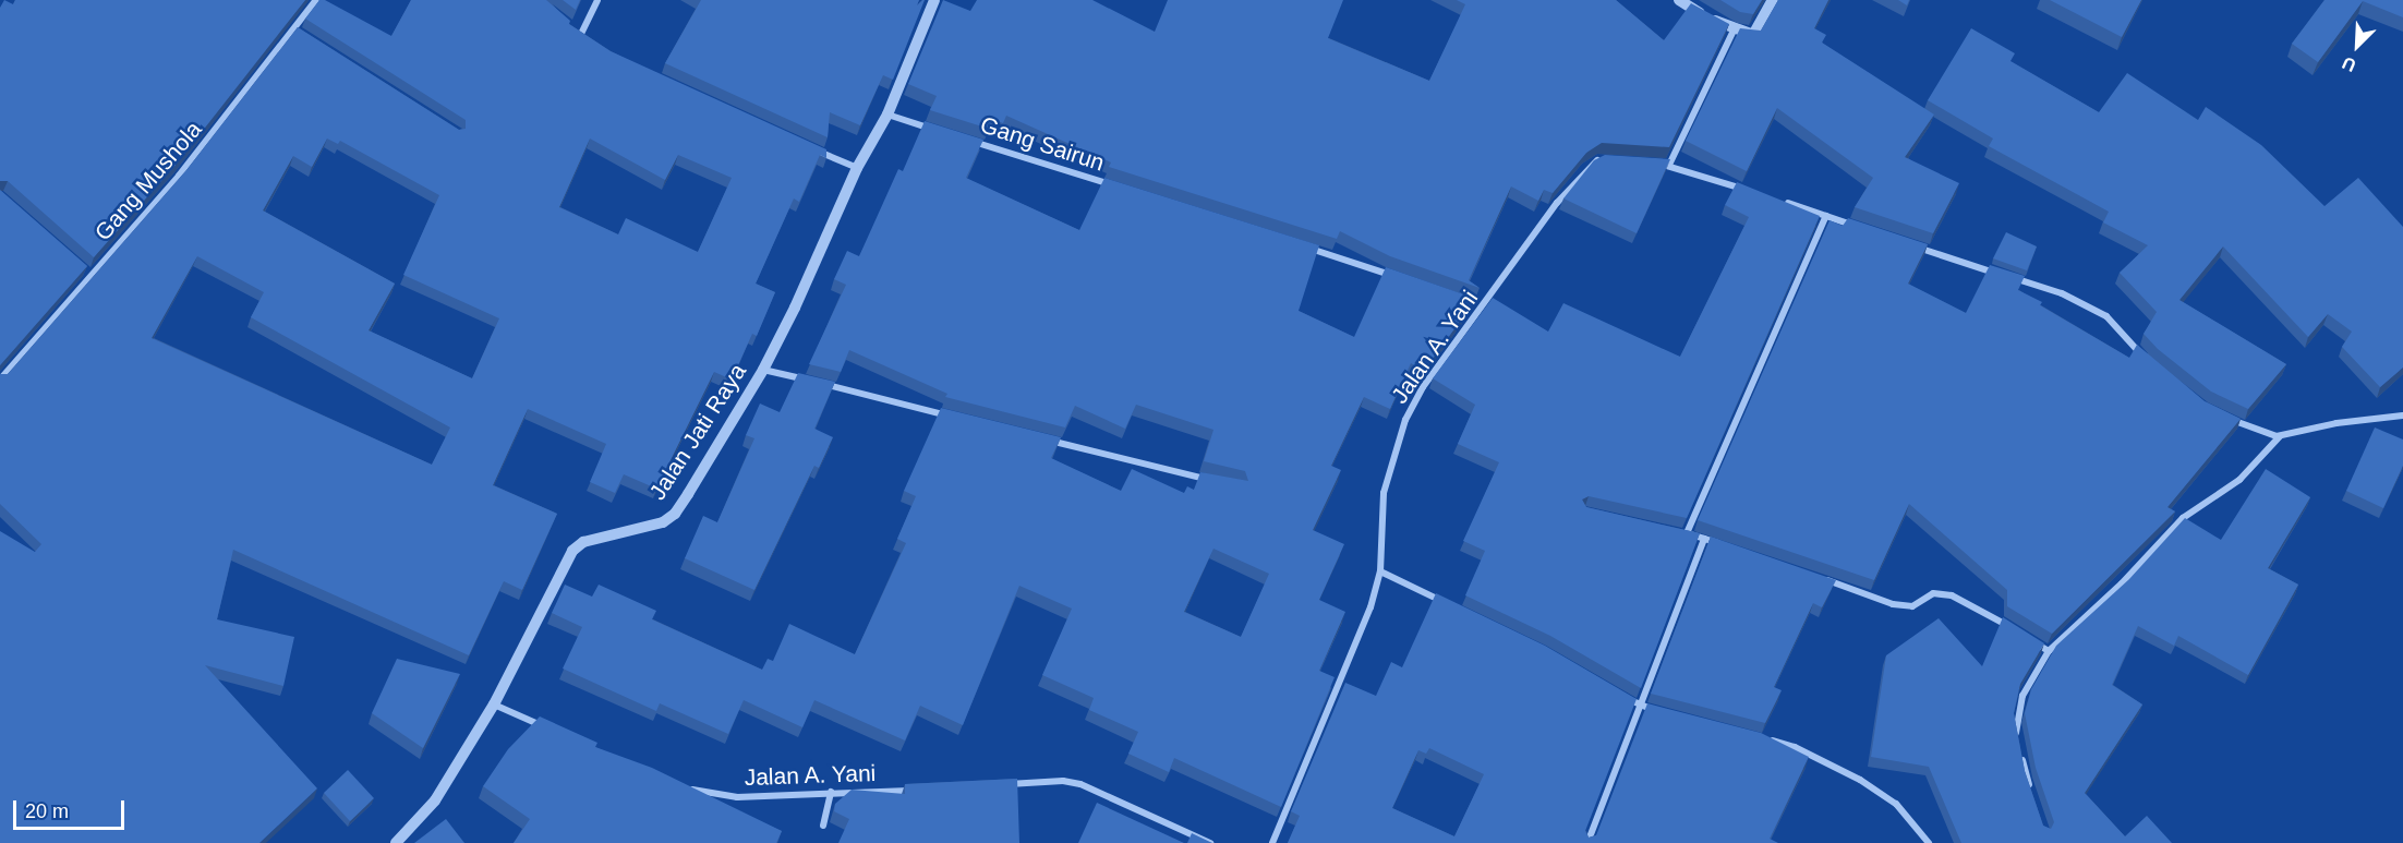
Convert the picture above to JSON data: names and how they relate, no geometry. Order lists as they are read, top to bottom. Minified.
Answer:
{"streets":{"street":["Gang Sairun","Gang Mushola","Jalan A. Yani","Jalan Jati Raya"]},"scale_bar":"20 m","north":"bottom left"}
